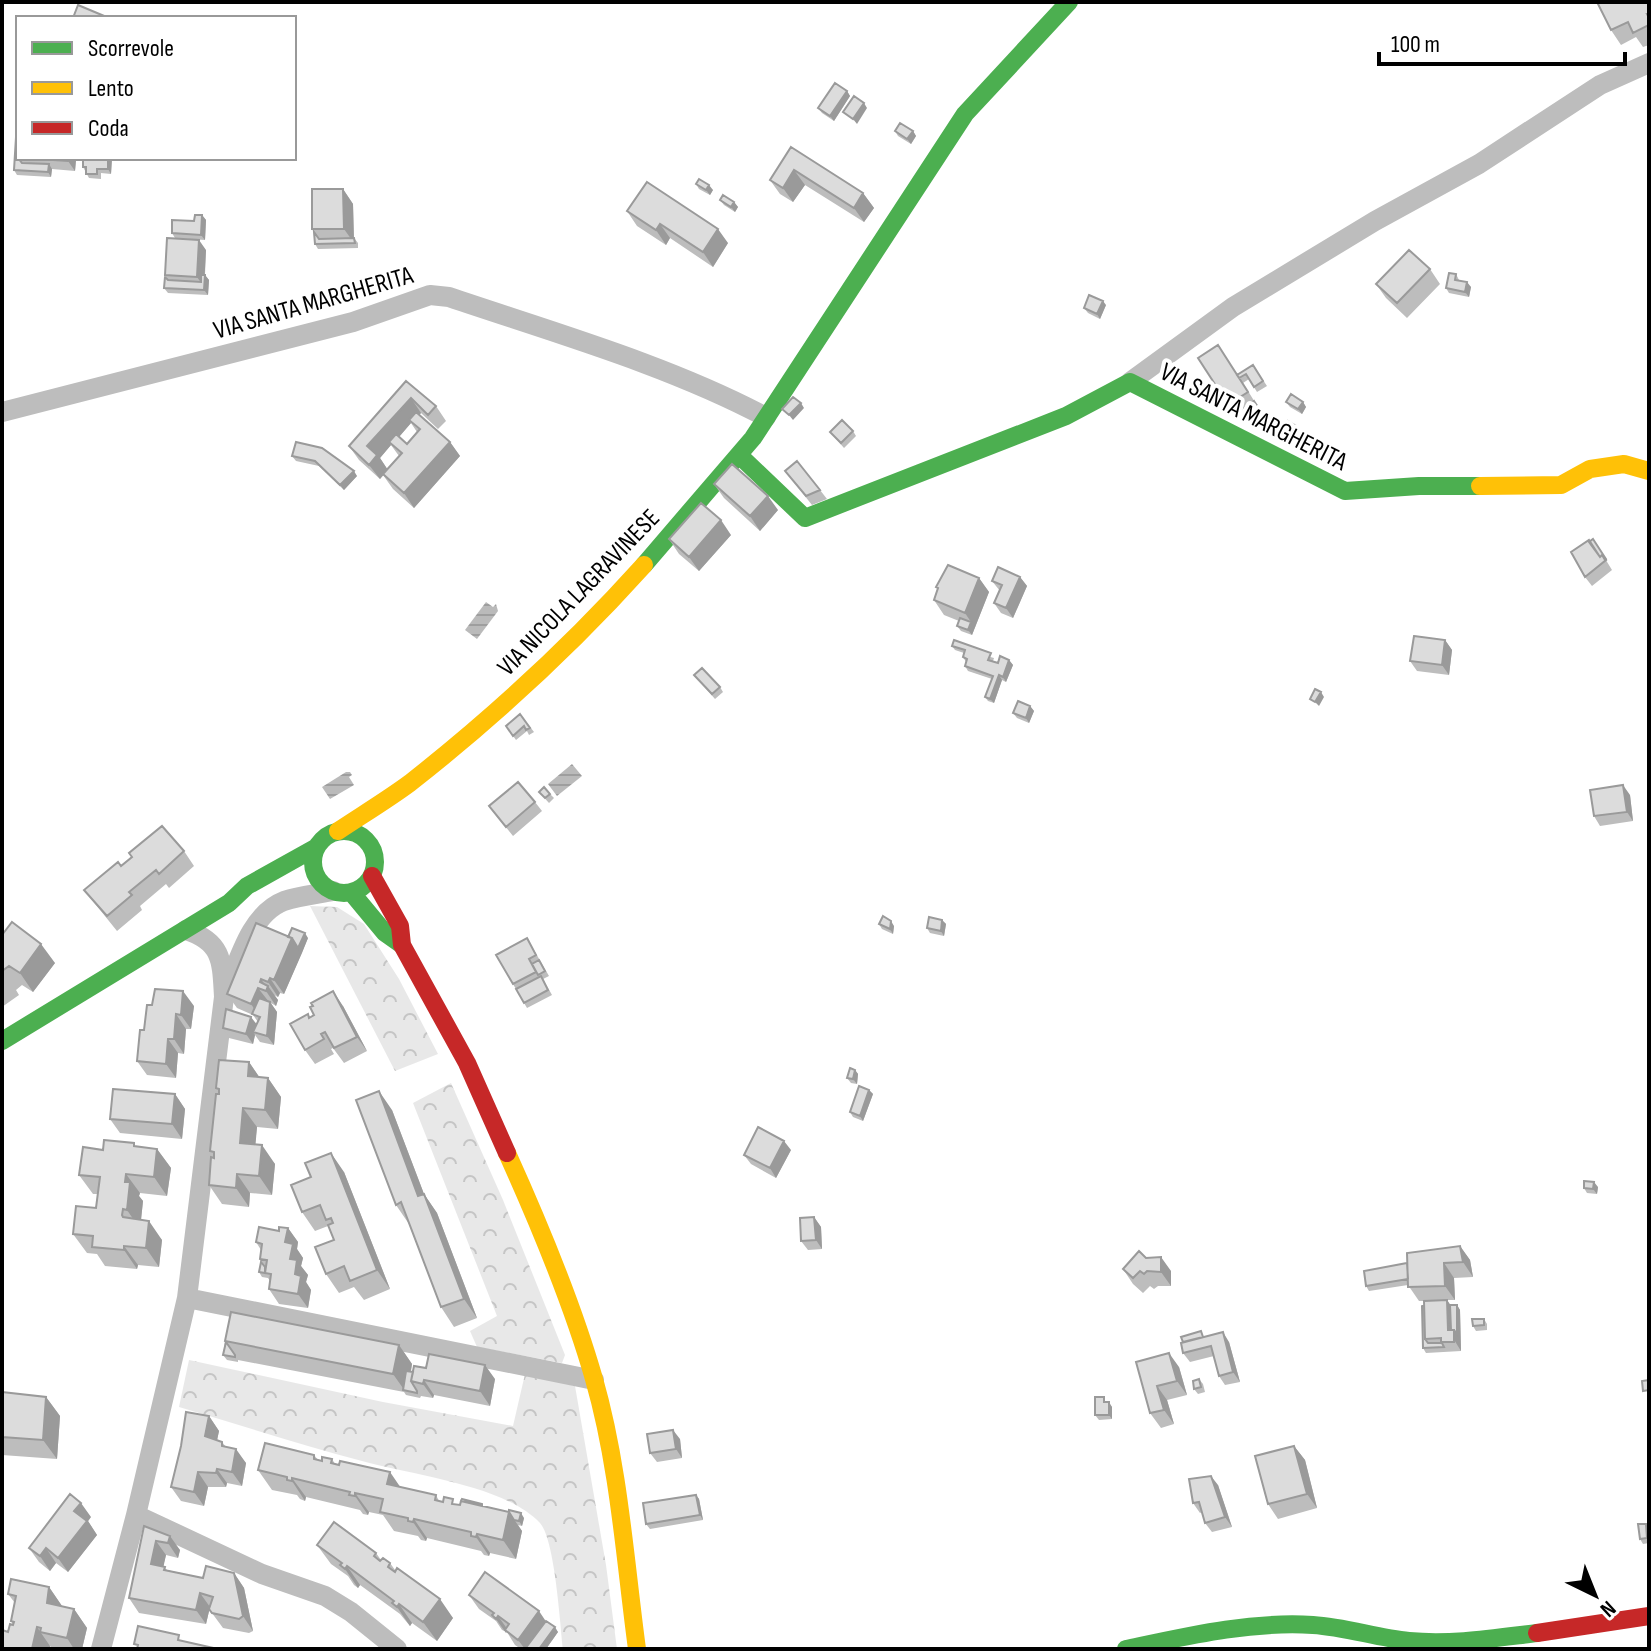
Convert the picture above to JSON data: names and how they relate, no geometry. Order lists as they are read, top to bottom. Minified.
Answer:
{"streets":{"street":["VIA SANTA MARGHERITA","VIA NICOLA LAGRAVINESE"]},"crossings":[["VIA SANTA MARGHERITA","VIA NICOLA LAGRAVINESE"]],"legend":["Scorrevole","Lento","Coda"],"scale_bar":"100 m","north":"bottom right"}
